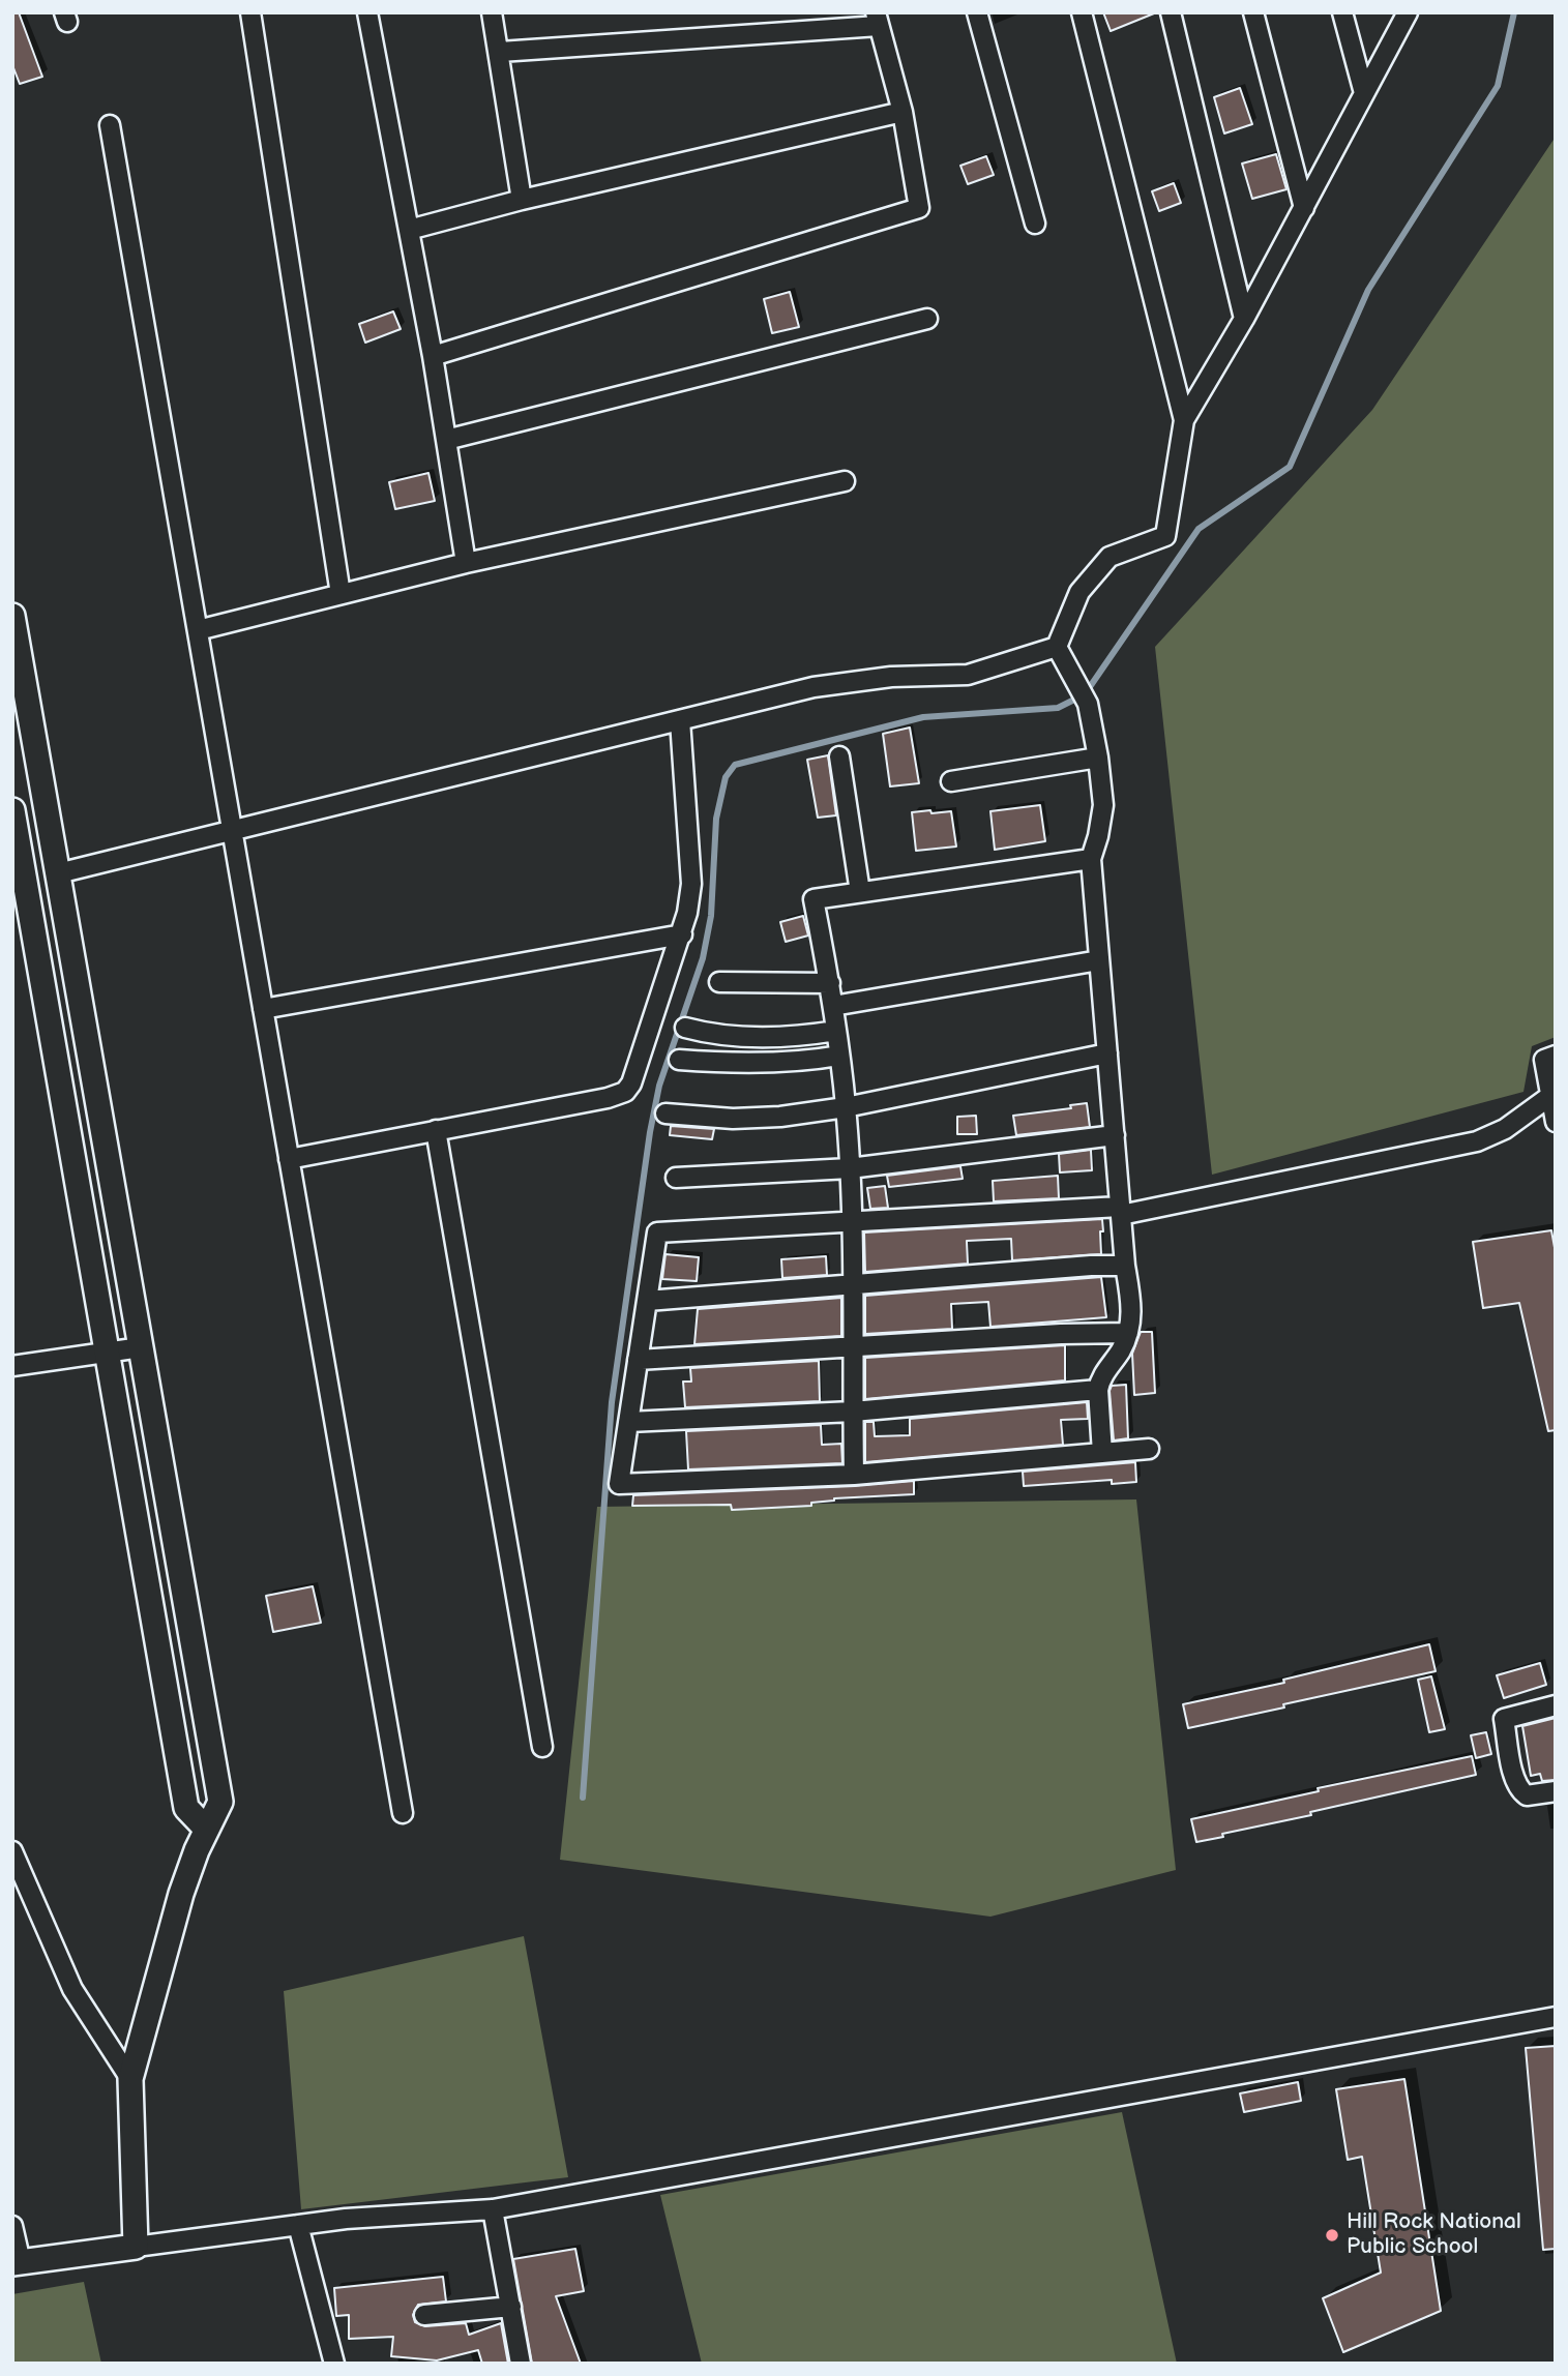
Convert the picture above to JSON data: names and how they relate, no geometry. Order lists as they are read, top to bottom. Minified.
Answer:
{"places":["Hill Rock National Public School"]}
